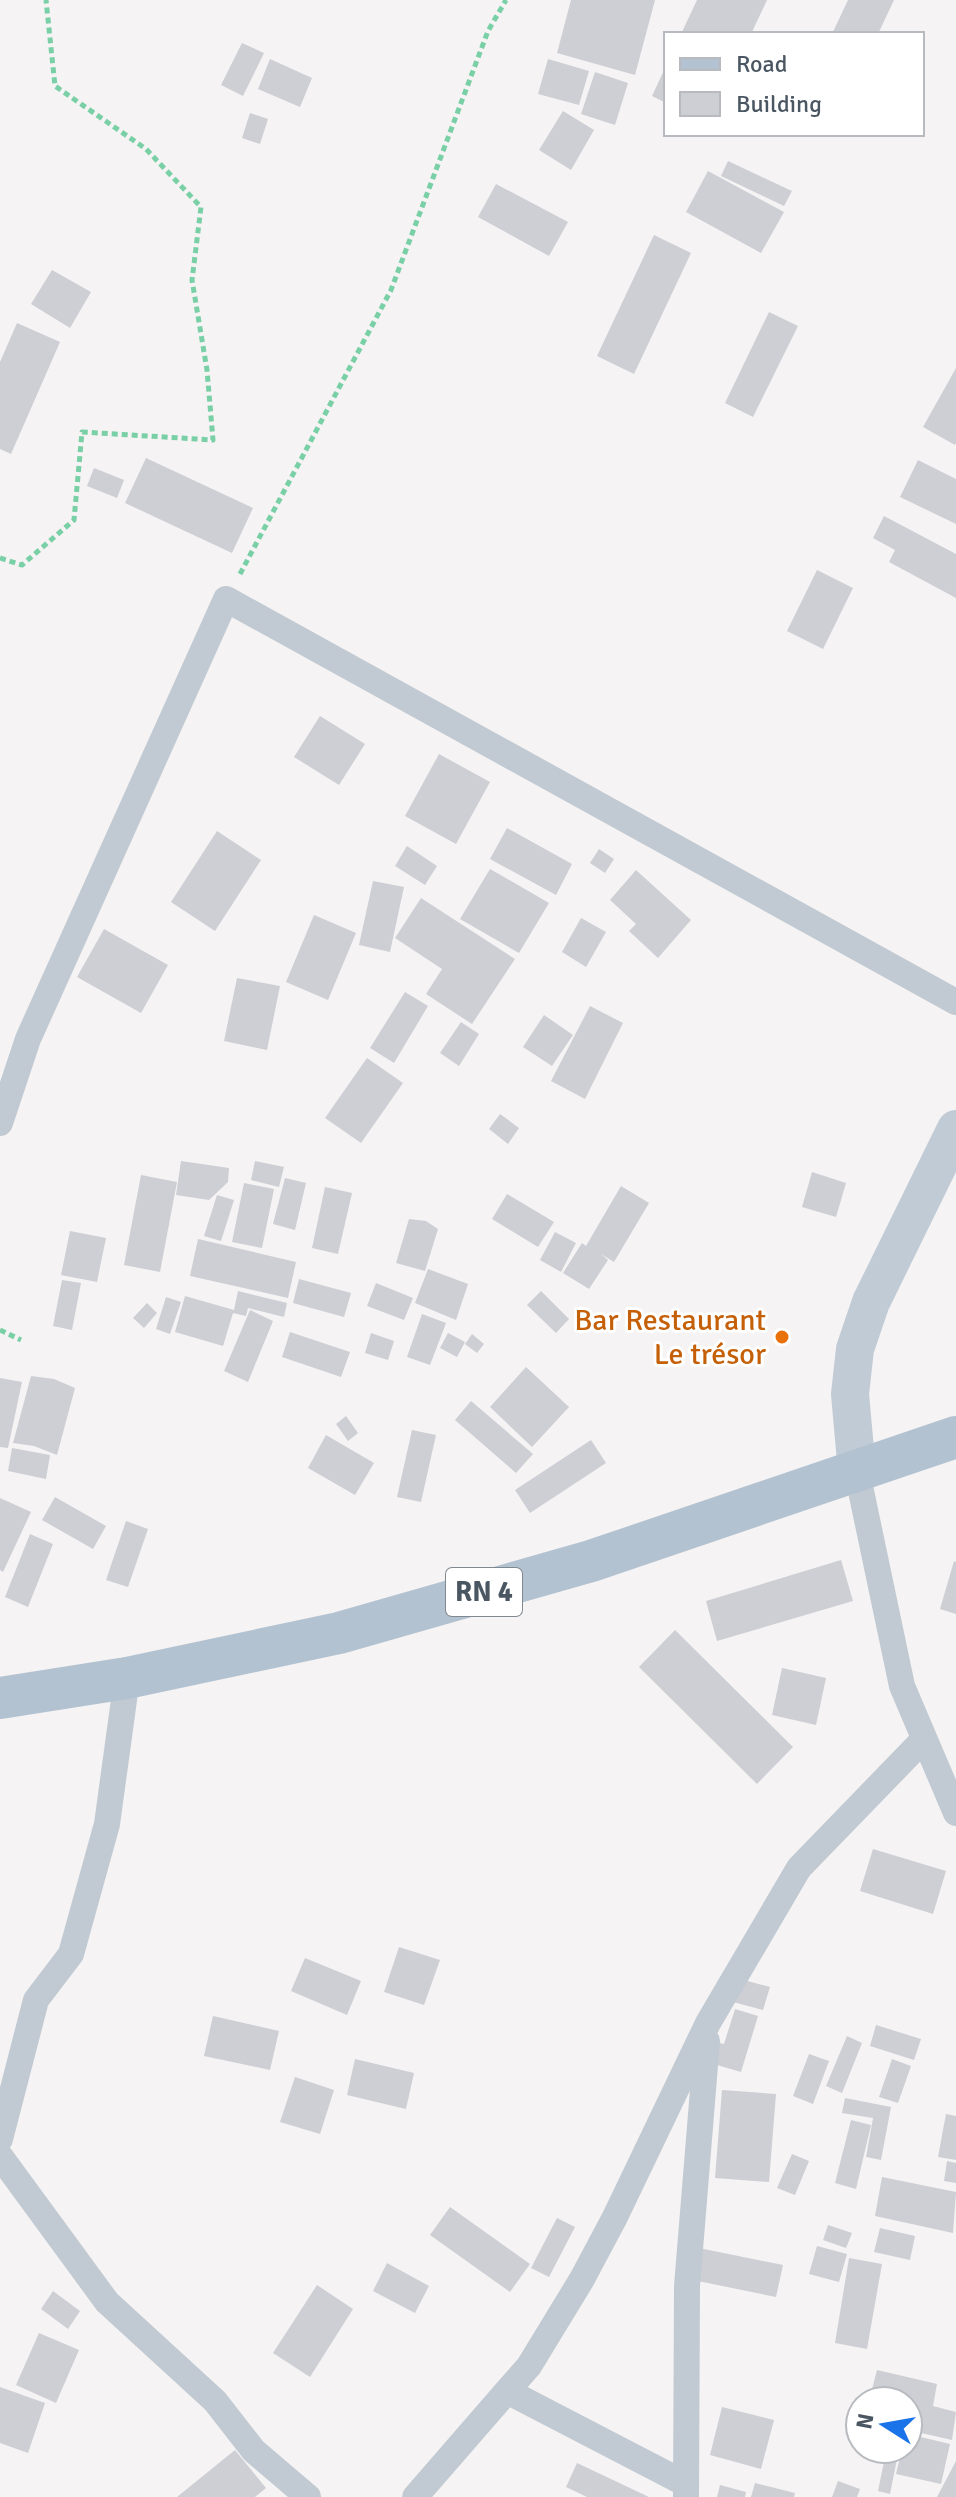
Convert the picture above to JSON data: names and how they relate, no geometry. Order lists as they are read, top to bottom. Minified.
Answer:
{"streets":{"main road":["RN 4"]},"places":["Bar Restaurant Le trésor"],"legend":["Road","Building"],"north":"left"}
